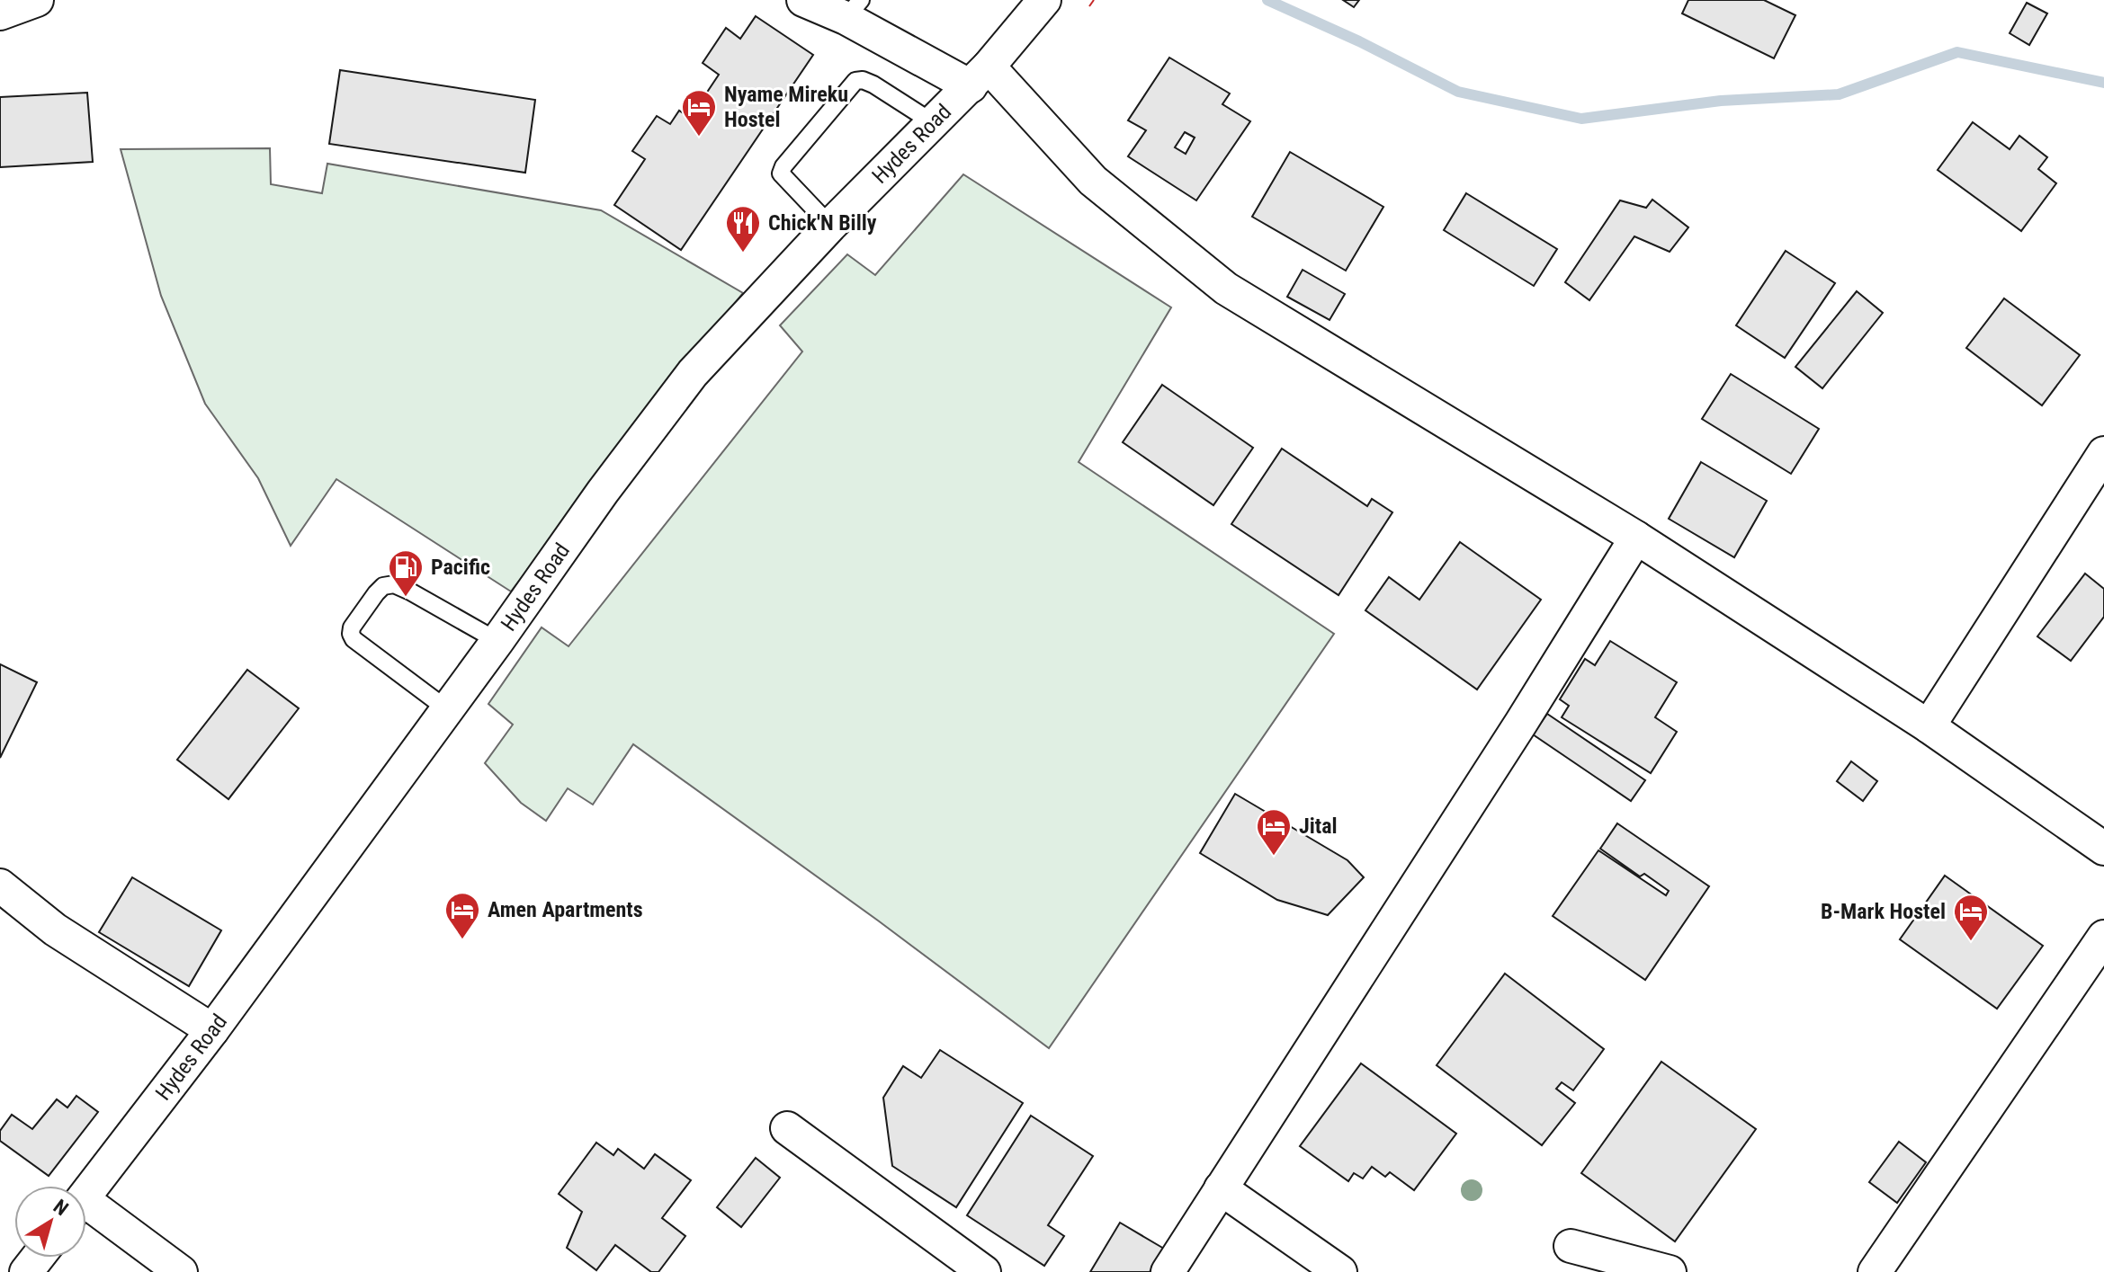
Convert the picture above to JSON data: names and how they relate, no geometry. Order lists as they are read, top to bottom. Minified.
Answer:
{"streets":{"street":["Hydes Road"]},"places":{"hotel":["Nyame Mireku Hostel","Jital","Amen Apartments","B-Mark Hostel"],"restaurant":["Chick'N Billy"],"fuel station":["Pacific"]},"north":"top right"}
